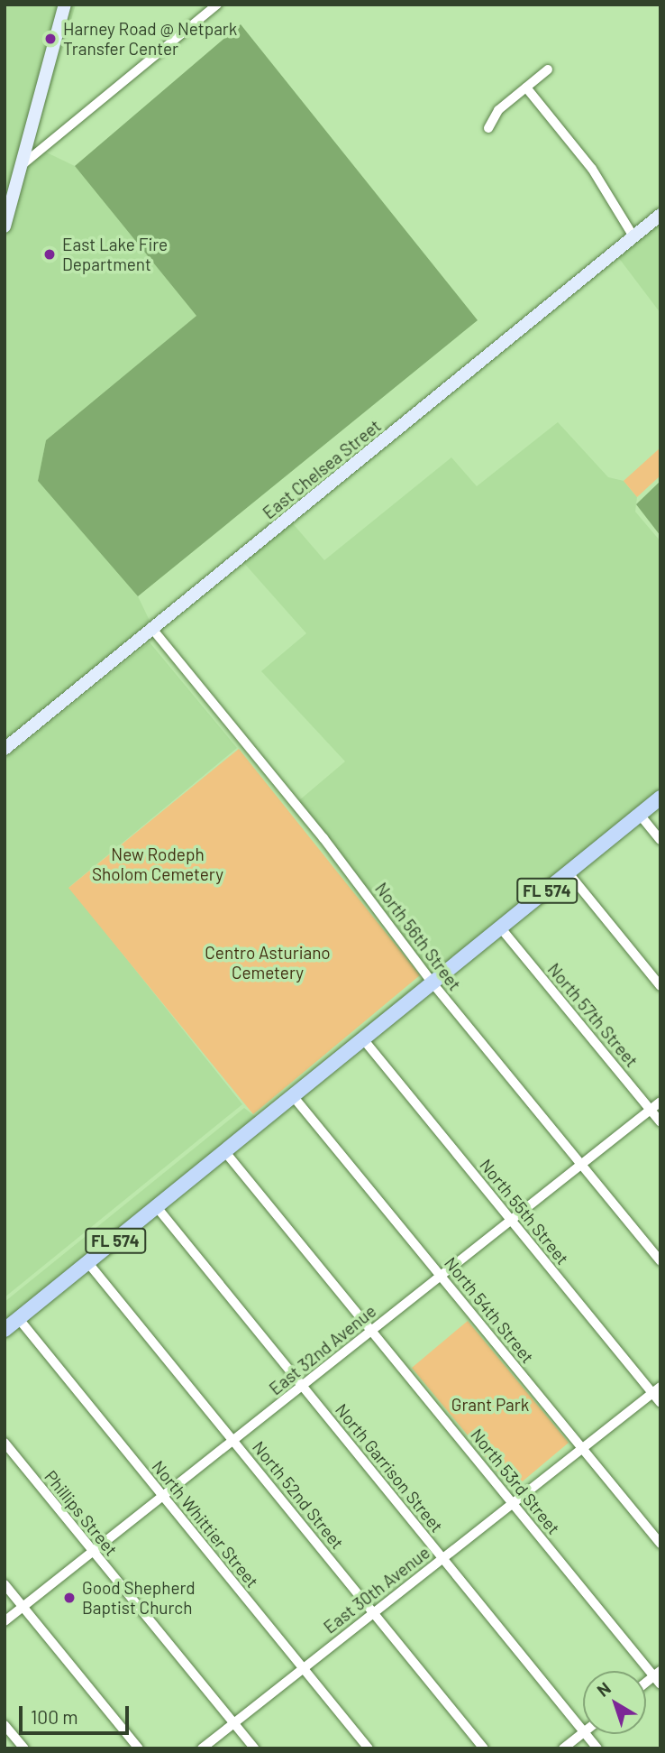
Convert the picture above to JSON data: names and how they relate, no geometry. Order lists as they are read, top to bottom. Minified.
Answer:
{"streets":{"main road":["FL 574"],"street":["East Chelsea Street","North 56th Street","North 57th Street","North 55th Street","North 54th Street","East 32nd Avenue","North Garrison Street","North 53rd Street","North 52nd Street","Phillips Street","North Whittier Street","East 30th Avenue"]},"crossings":[["East Chelsea Street","North 56th Street"],["FL 574","North 56th Street"],["FL 574","North 57th Street"],["FL 574","North 55th Street"],["FL 574","North 54th Street"],["FL 574","North Garrison Street"],["FL 574","North 53rd Street"],["FL 574","North 52nd Street"],["FL 574","North Whittier Street"],["North 56th Street","East 32nd Avenue"],["North 57th Street","East 32nd Avenue"],["North 55th Street","East 32nd Avenue"],["North 55th Street","East 30th Avenue"],["North 54th Street","East 32nd Avenue"],["North 54th Street","East 30th Avenue"],["East 32nd Avenue","North Garrison Street"],["East 32nd Avenue","North 53rd Street"],["East 32nd Avenue","North 52nd Street"],["East 32nd Avenue","Phillips Street"],["East 32nd Avenue","North Whittier Street"],["North Garrison Street","East 30th Avenue"],["North 53rd Street","East 30th Avenue"],["North 52nd Street","East 30th Avenue"],["Phillips Street","East 30th Avenue"],["North Whittier Street","East 30th Avenue"]],"parks":["New Rodeph Sholom Cemetery","Centro Asturiano Cemetery","Grant Park"],"places":["Harney Road @ Netpark Transfer Center","East Lake Fire Department","Good Shepherd Baptist Church"],"scale_bar":"100 m","north":"top left"}
